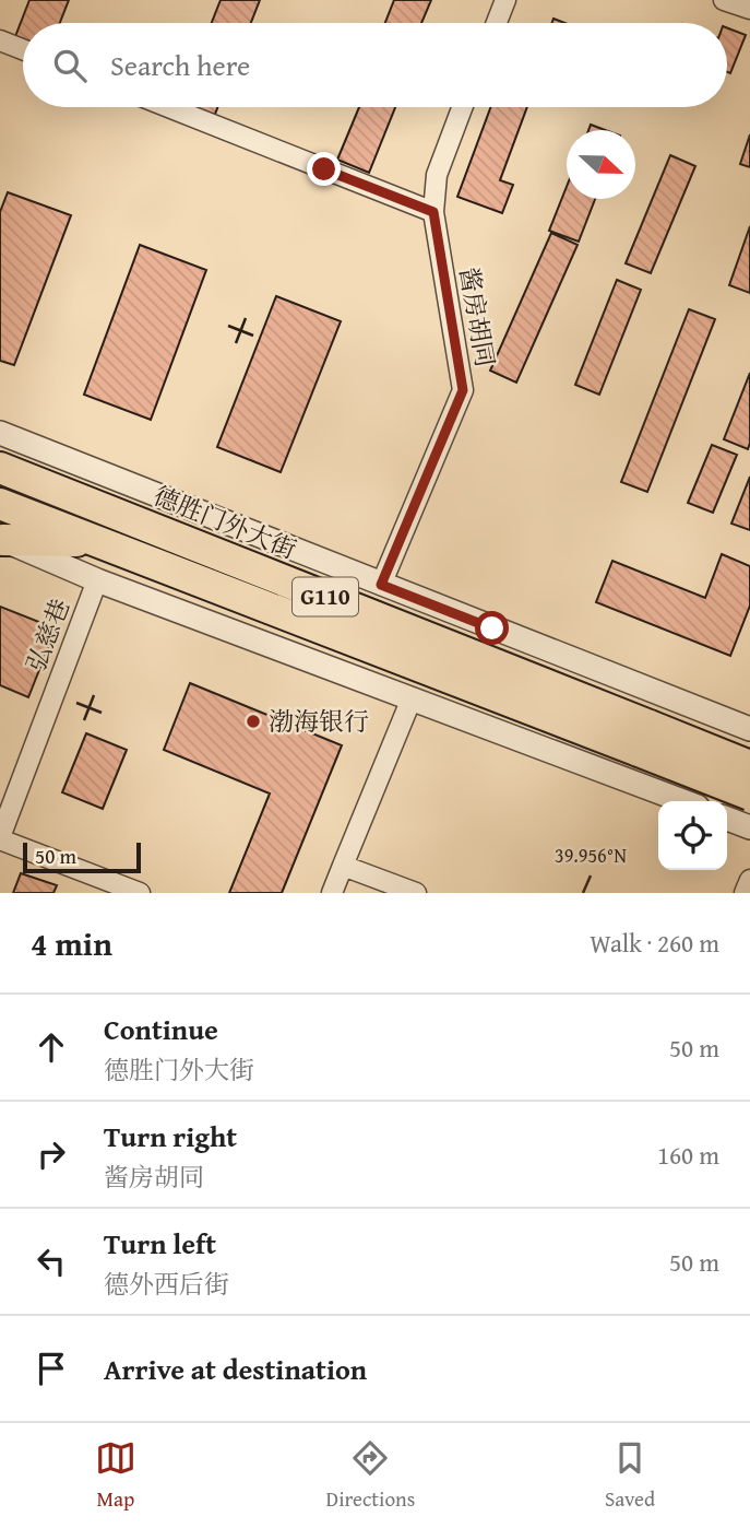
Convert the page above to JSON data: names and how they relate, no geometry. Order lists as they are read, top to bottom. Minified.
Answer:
{"streets":{"highway":["德胜门外大街","G110"],"street":["酱房胡同","弘慈巷"]},"crossings":[["酱房胡同","德胜门外大街"],["德胜门外大街","G110"]],"places":["渤海银行"],"scale_bar":"50 m","north":"right","page":{"search":"Search here","scale":"50 m","heading":["4 min","Walk · 260 m"],"list":[["Continue","德胜门外大街","50 m"],["Turn right","酱房胡同","160 m"],["Turn left","德外西后街","50 m"],"Arrive at destination"],"nav":["Map","Directions","Saved"]},"coordinates":["39.956°N"]}
